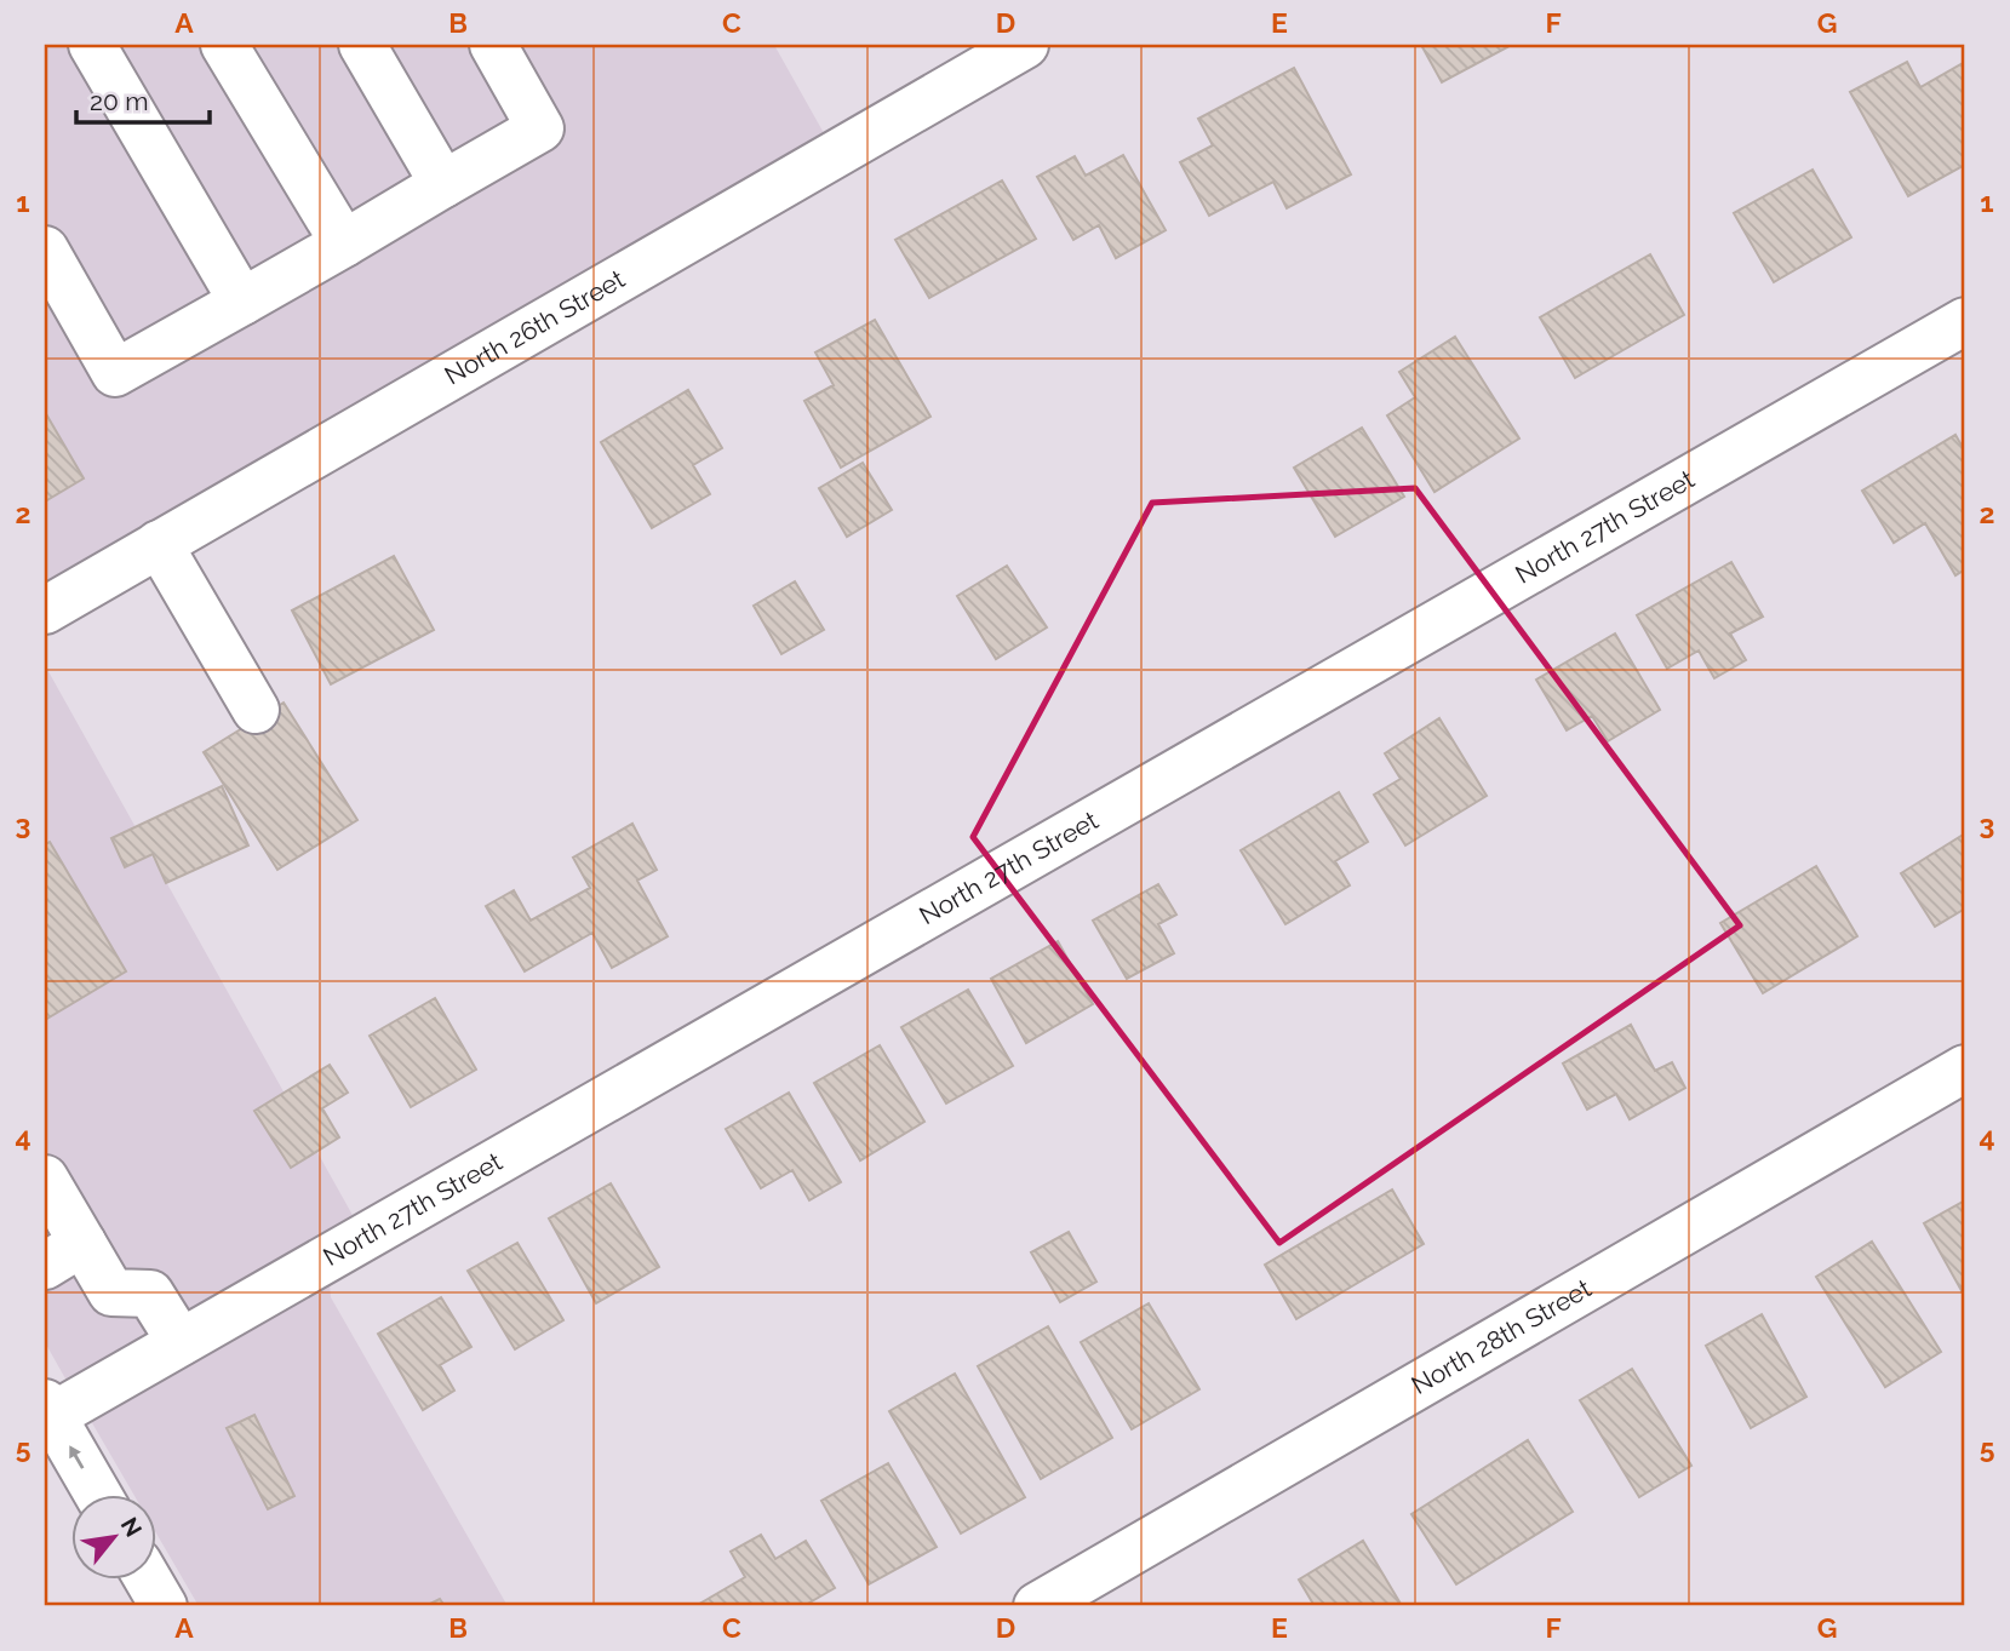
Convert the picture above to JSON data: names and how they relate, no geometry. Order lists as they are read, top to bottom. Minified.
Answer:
{"streets":{"street":["North 26th Street","North 27th Street","North 28th Street"]},"scale_bar":"20 m","north":"top right","grid":{"columns":["A","B","C","D","E","F","G"],"rows":["1","2","3","4","5"]}}
